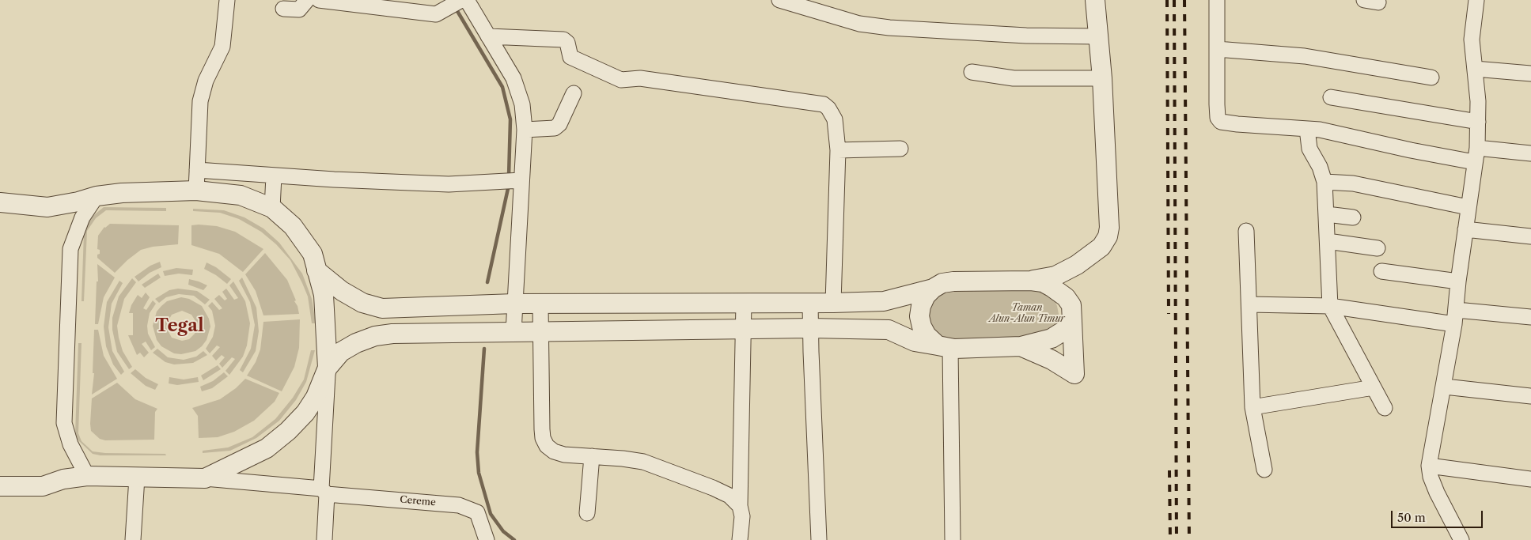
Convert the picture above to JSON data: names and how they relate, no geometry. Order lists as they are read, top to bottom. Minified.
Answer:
{"streets":{"street":["Cereme"]},"districts":["Tegal"],"parks":["Taman Alun-Alun Timur"],"scale_bar":"50 m"}
